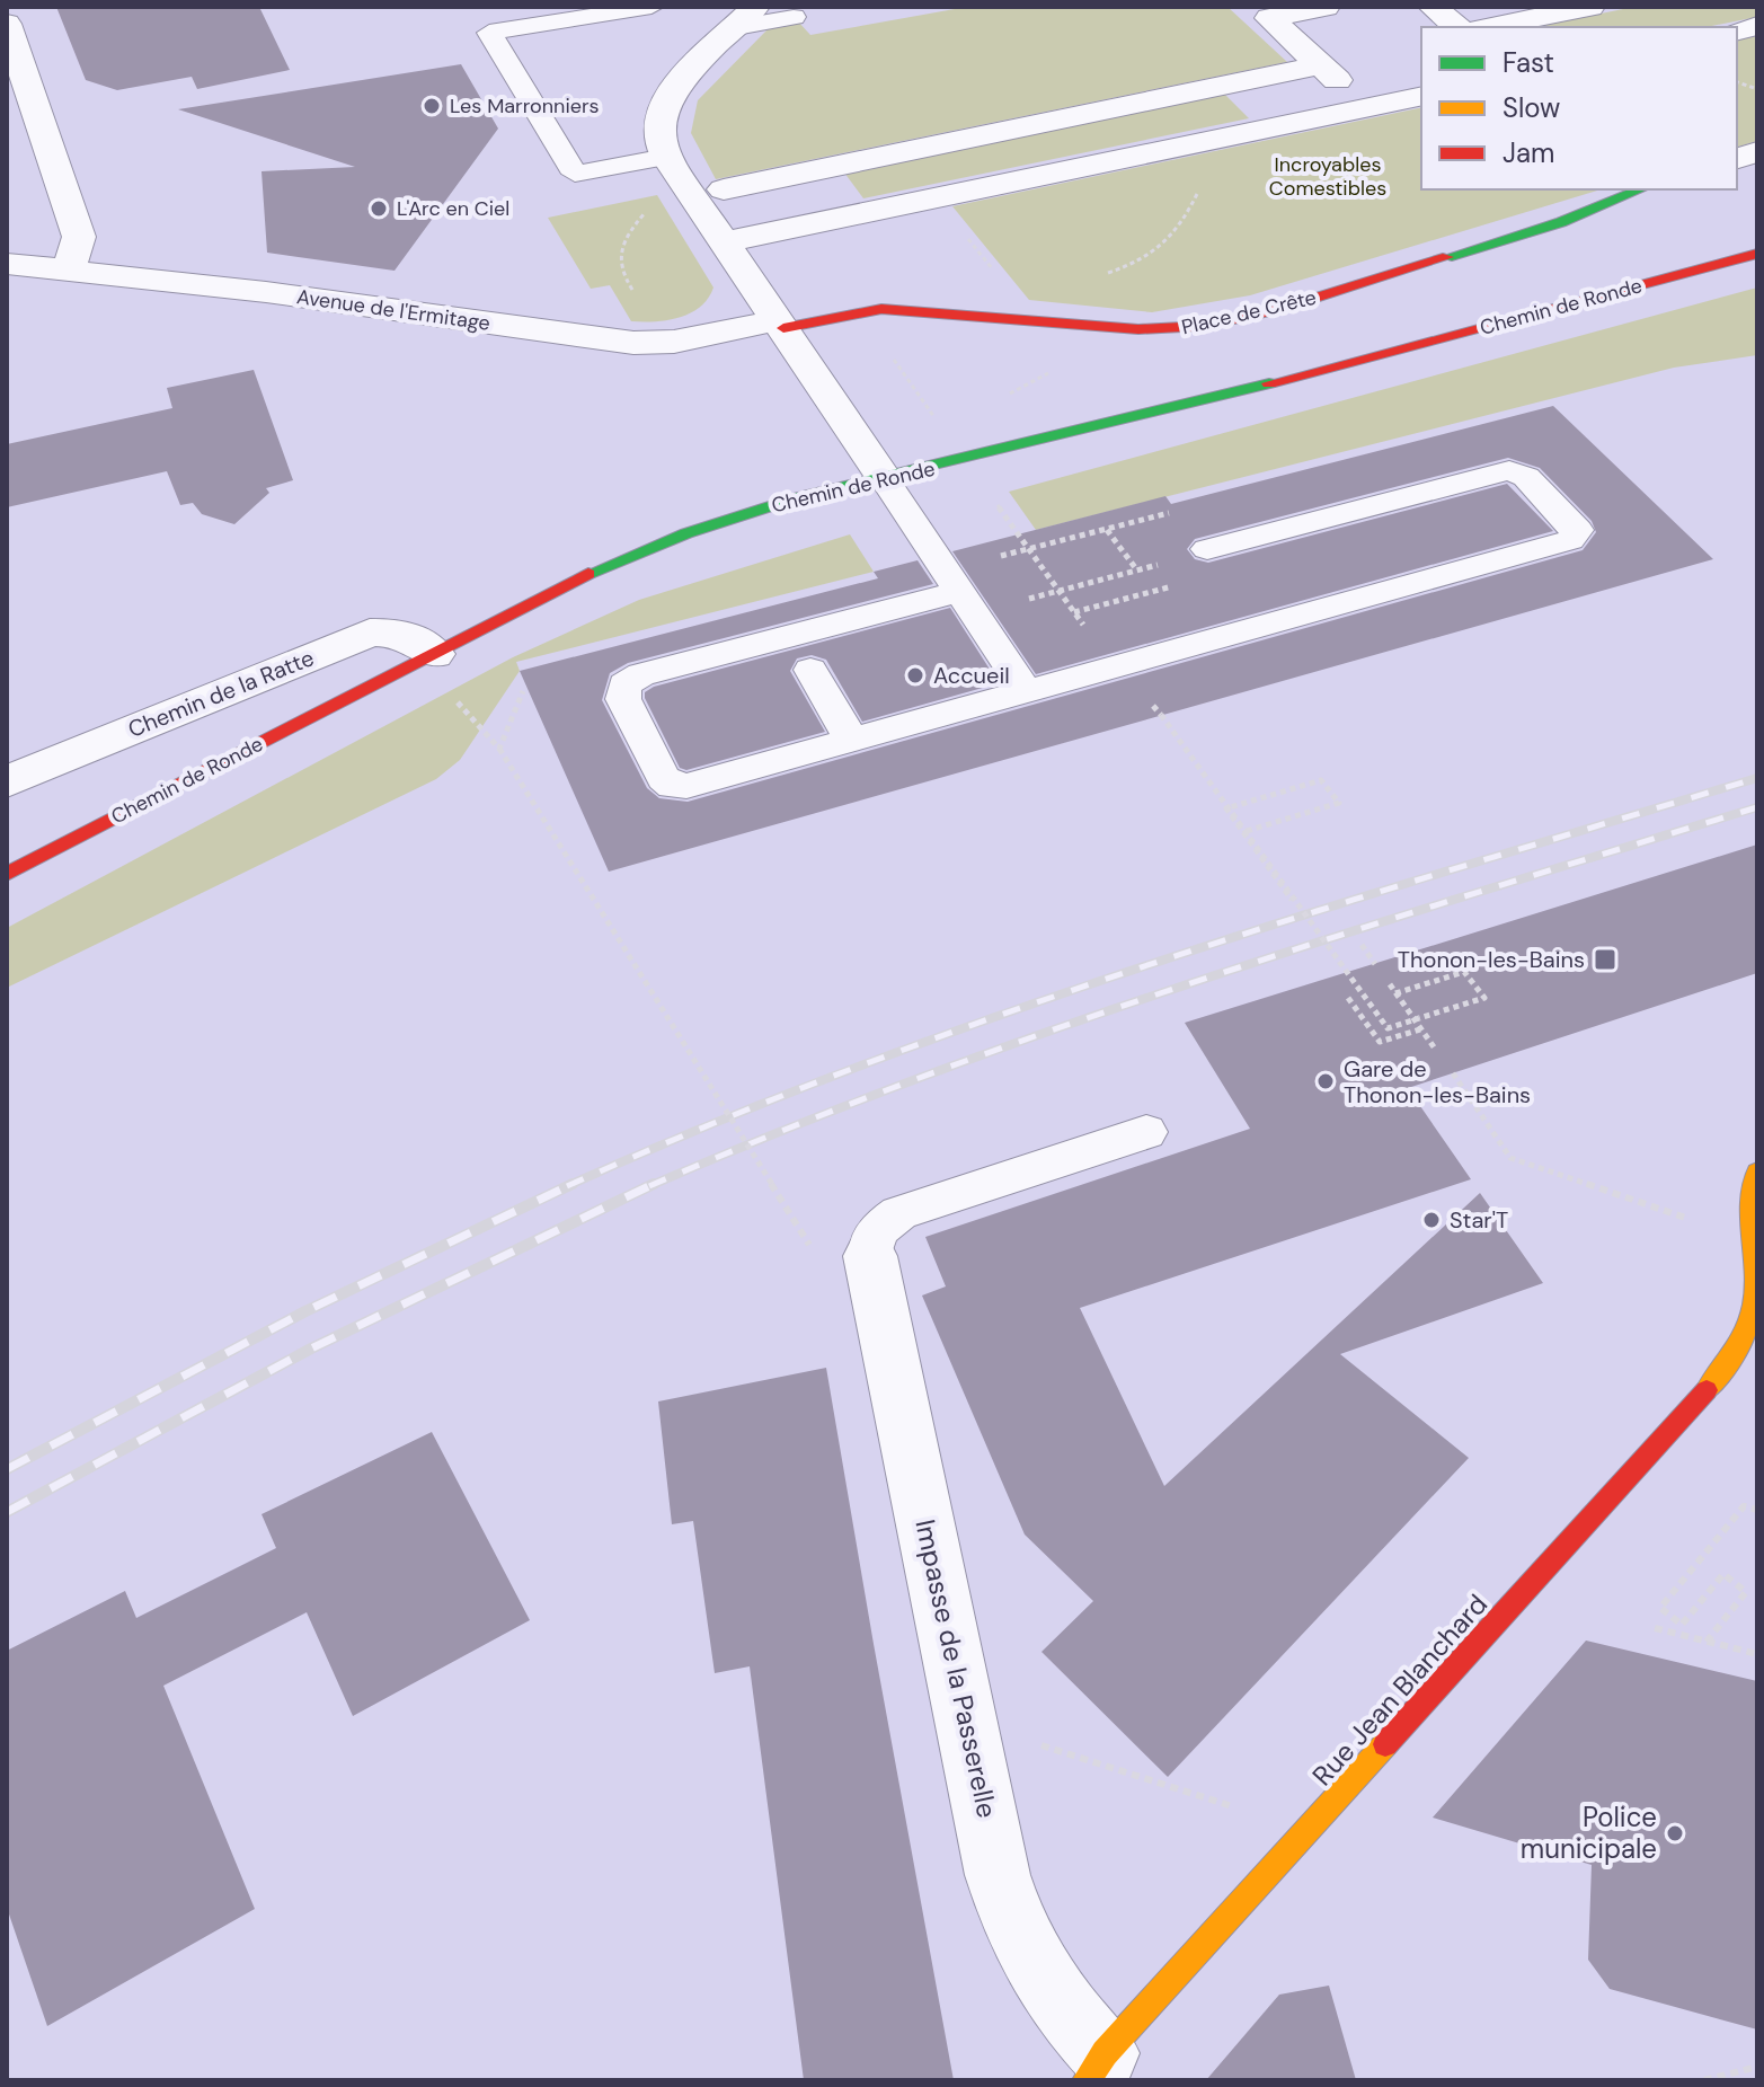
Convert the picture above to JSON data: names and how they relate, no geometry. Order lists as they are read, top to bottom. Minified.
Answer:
{"streets":{"main road":["Chemin de Ronde","Place de Crête","Rue Jean Blanchard"],"street":["Avenue de l'Ermitage","Chemin de la Ratte","Impasse de la Passerelle"]},"crossings":[["Chemin de Ronde","Chemin de la Ratte"],["Avenue de l'Ermitage","Place de Crête"],["Impasse de la Passerelle","Rue Jean Blanchard"]],"parks":["Incroyables Comestibles"],"places":{"other":["Les Marronniers","L'Arc en Ciel","Accueil","Gare de Thonon-les-Bains","Star'T","Police municipale"],"transit":["Thonon-les-Bains"]},"legend":["Fast","Slow","Jam"]}
